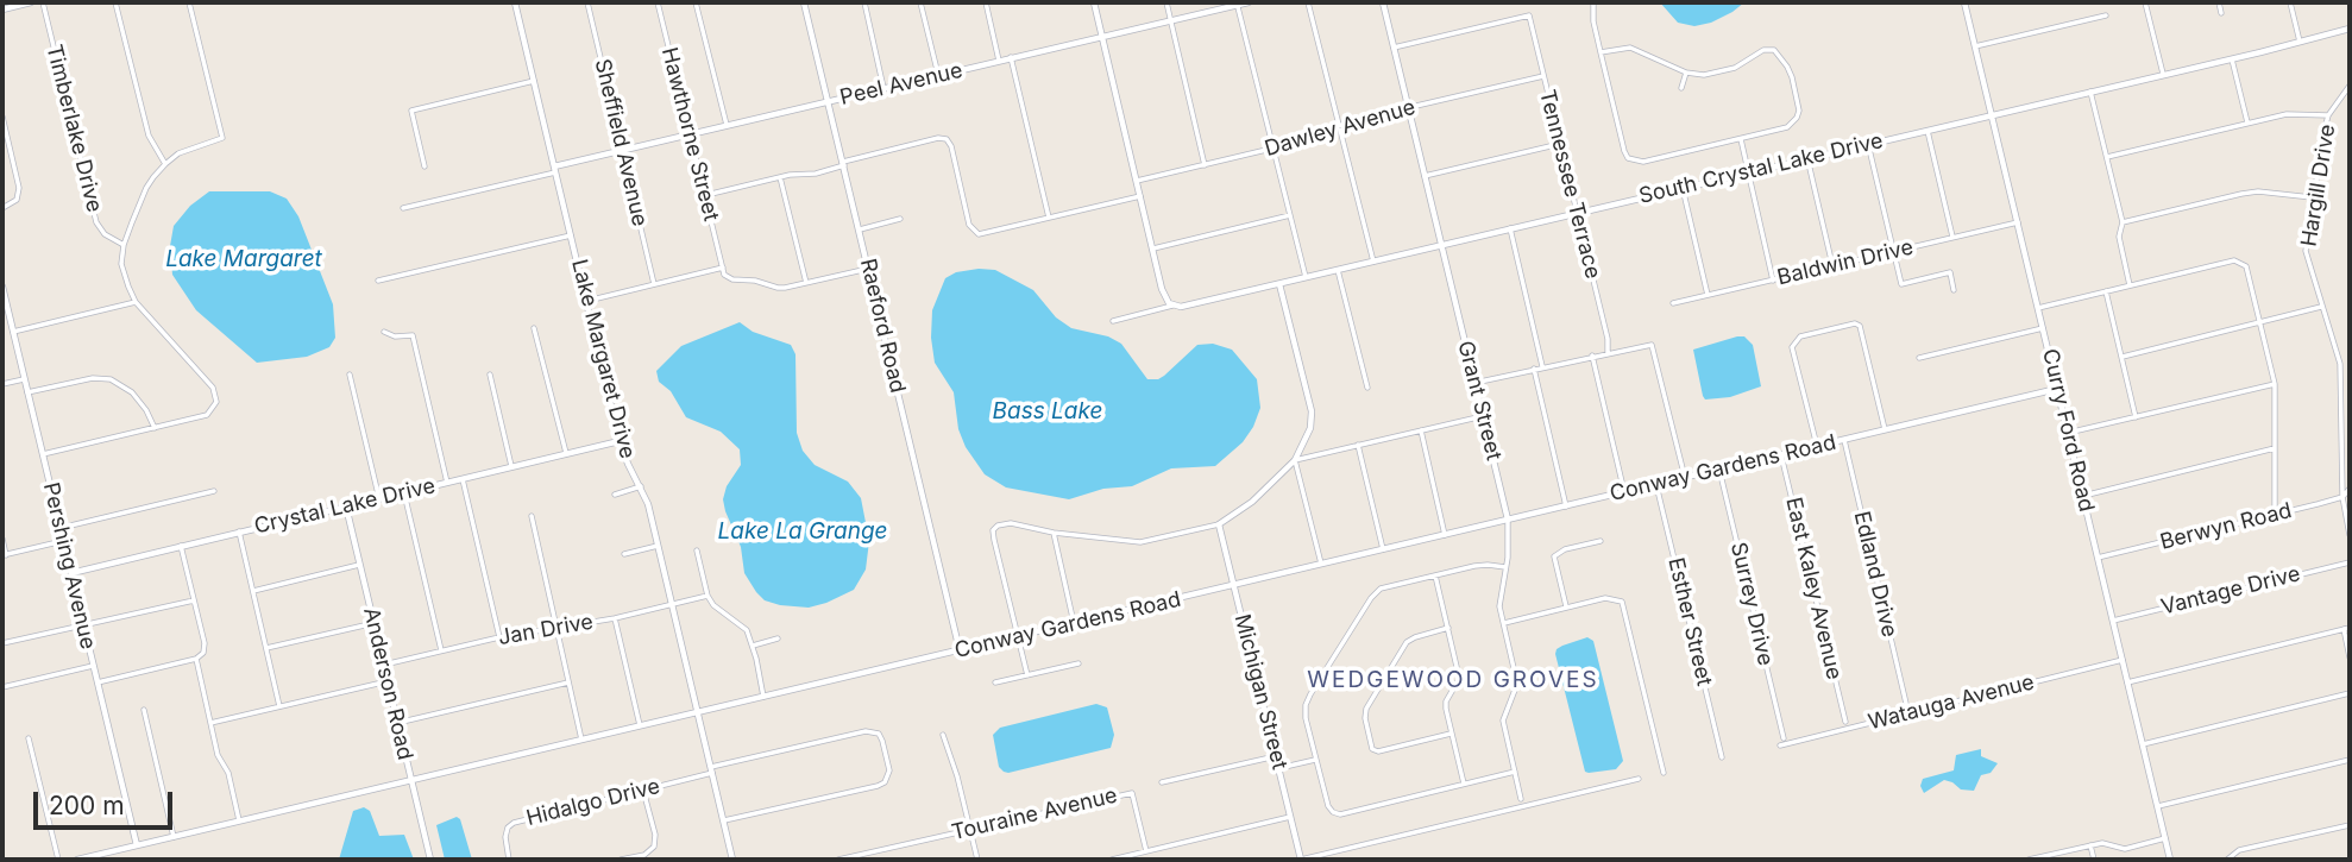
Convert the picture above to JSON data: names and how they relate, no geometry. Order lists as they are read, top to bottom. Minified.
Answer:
{"streets":{"street":["Peel Avenue","Timberlake Drive","Dawley Avenue","Hawthorne Street","Sheffield Avenue","South Crystal Lake Drive","Tennessee Terrace","Hargill Drive","Baldwin Drive","Raeford Road","Lake Margaret Drive","Grant Street","Curry Ford Road","Conway Gardens Road","Crystal Lake Drive","Berwyn Road","Pershing Avenue","Edland Drive","East Kaley Avenue","Vantage Drive","Surrey Drive","Esther Street","Jan Drive","Anderson Road","Michigan Street","Watauga Avenue","Hidalgo Drive","Touraine Avenue"]},"crossings":[["Peel Avenue","Hawthorne Street"],["Peel Avenue","Sheffield Avenue"],["Peel Avenue","Raeford Road"],["Peel Avenue","Lake Margaret Drive"],["Dawley Avenue","Tennessee Terrace"],["Dawley Avenue","Grant Street"],["South Crystal Lake Drive","Tennessee Terrace"],["South Crystal Lake Drive","Grant Street"],["South Crystal Lake Drive","Curry Ford Road"],["Tennessee Terrace","Grant Street"],["Hargill Drive","Berwyn Road"],["Baldwin Drive","Curry Ford Road"],["Raeford Road","Conway Gardens Road"],["Lake Margaret Drive","Conway Gardens Road"],["Lake Margaret Drive","Crystal Lake Drive"],["Lake Margaret Drive","Jan Drive"],["Lake Margaret Drive","Hidalgo Drive"],["Grant Street","Conway Gardens Road"],["Curry Ford Road","Conway Gardens Road"],["Curry Ford Road","Berwyn Road"],["Curry Ford Road","Vantage Drive"],["Curry Ford Road","Watauga Avenue"],["Conway Gardens Road","Pershing Avenue"],["Conway Gardens Road","Edland Drive"],["Conway Gardens Road","East Kaley Avenue"],["Conway Gardens Road","Surrey Drive"],["Conway Gardens Road","Esther Street"],["Conway Gardens Road","Anderson Road"],["Conway Gardens Road","Michigan Street"],["Crystal Lake Drive","Pershing Avenue"],["Crystal Lake Drive","Anderson Road"],["Jan Drive","Anderson Road"]],"districts":["WEDGEWOOD GROVES"],"water":["Lake Margaret","Bass Lake","Lake La Grange"],"scale_bar":"200 m"}
